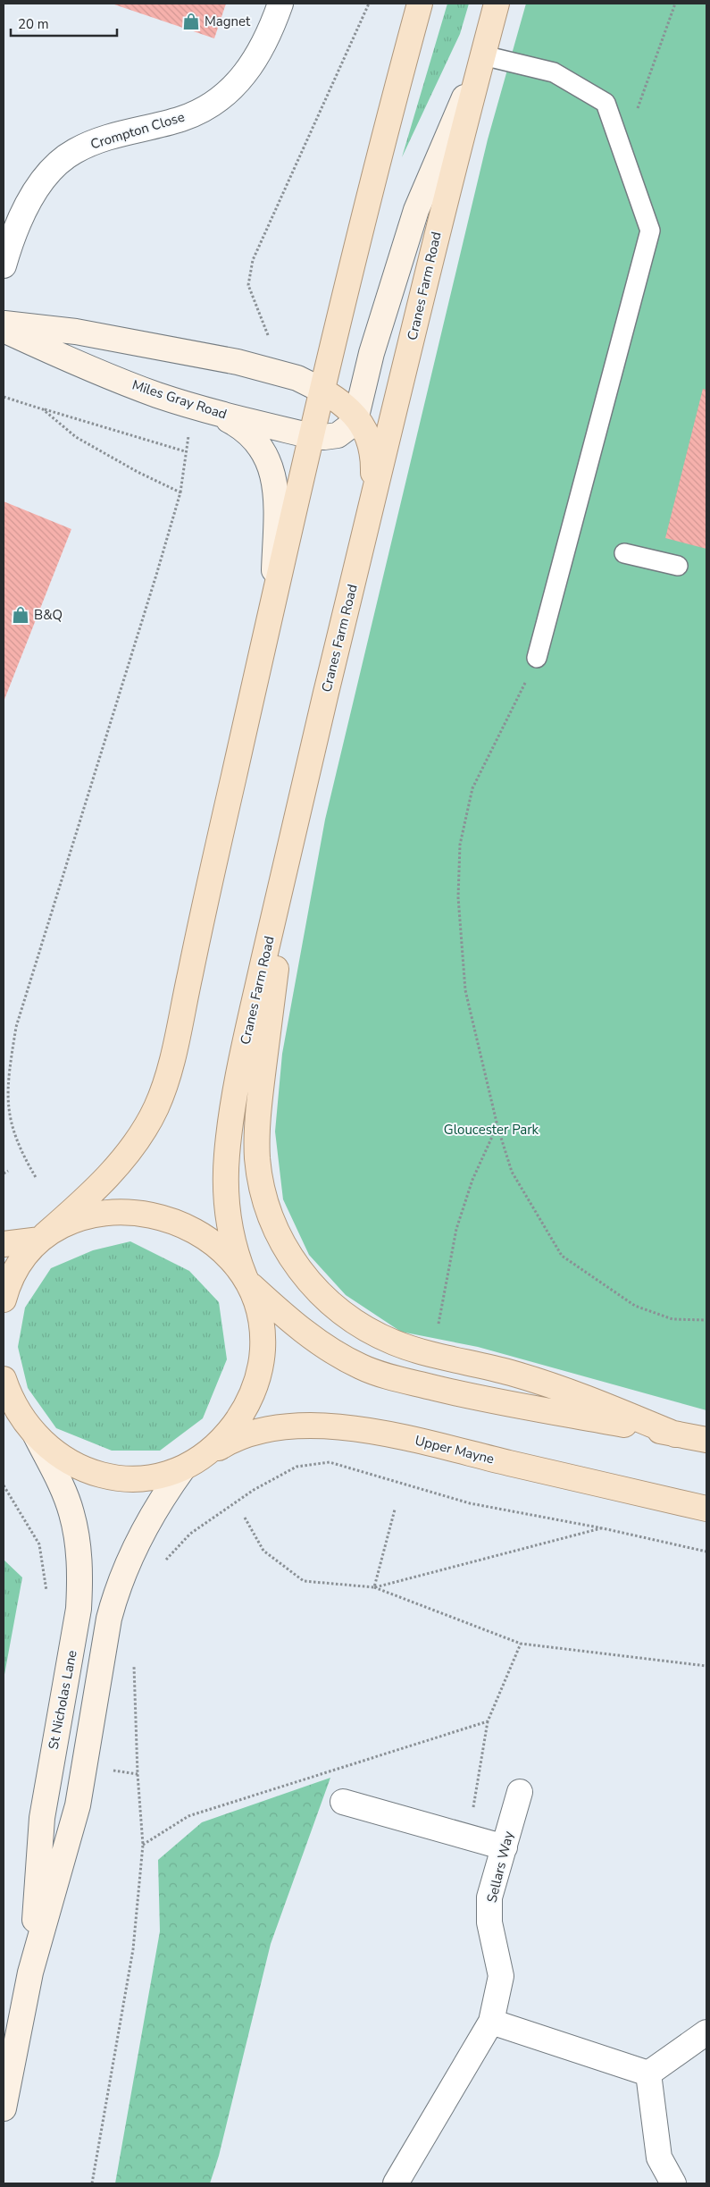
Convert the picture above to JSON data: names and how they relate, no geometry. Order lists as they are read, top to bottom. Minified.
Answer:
{"streets":{"main road":["Cranes Farm Road","Upper Mayne"],"street":["Crompton Close","Miles Gray Road","St Nicholas Lane","Sellars Way"]},"crossings":[["Upper Mayne","St Nicholas Lane"]],"parks":["Gloucester Park"],"places":{"shop":["Magnet","B&Q"]},"scale_bar":"20 m"}
